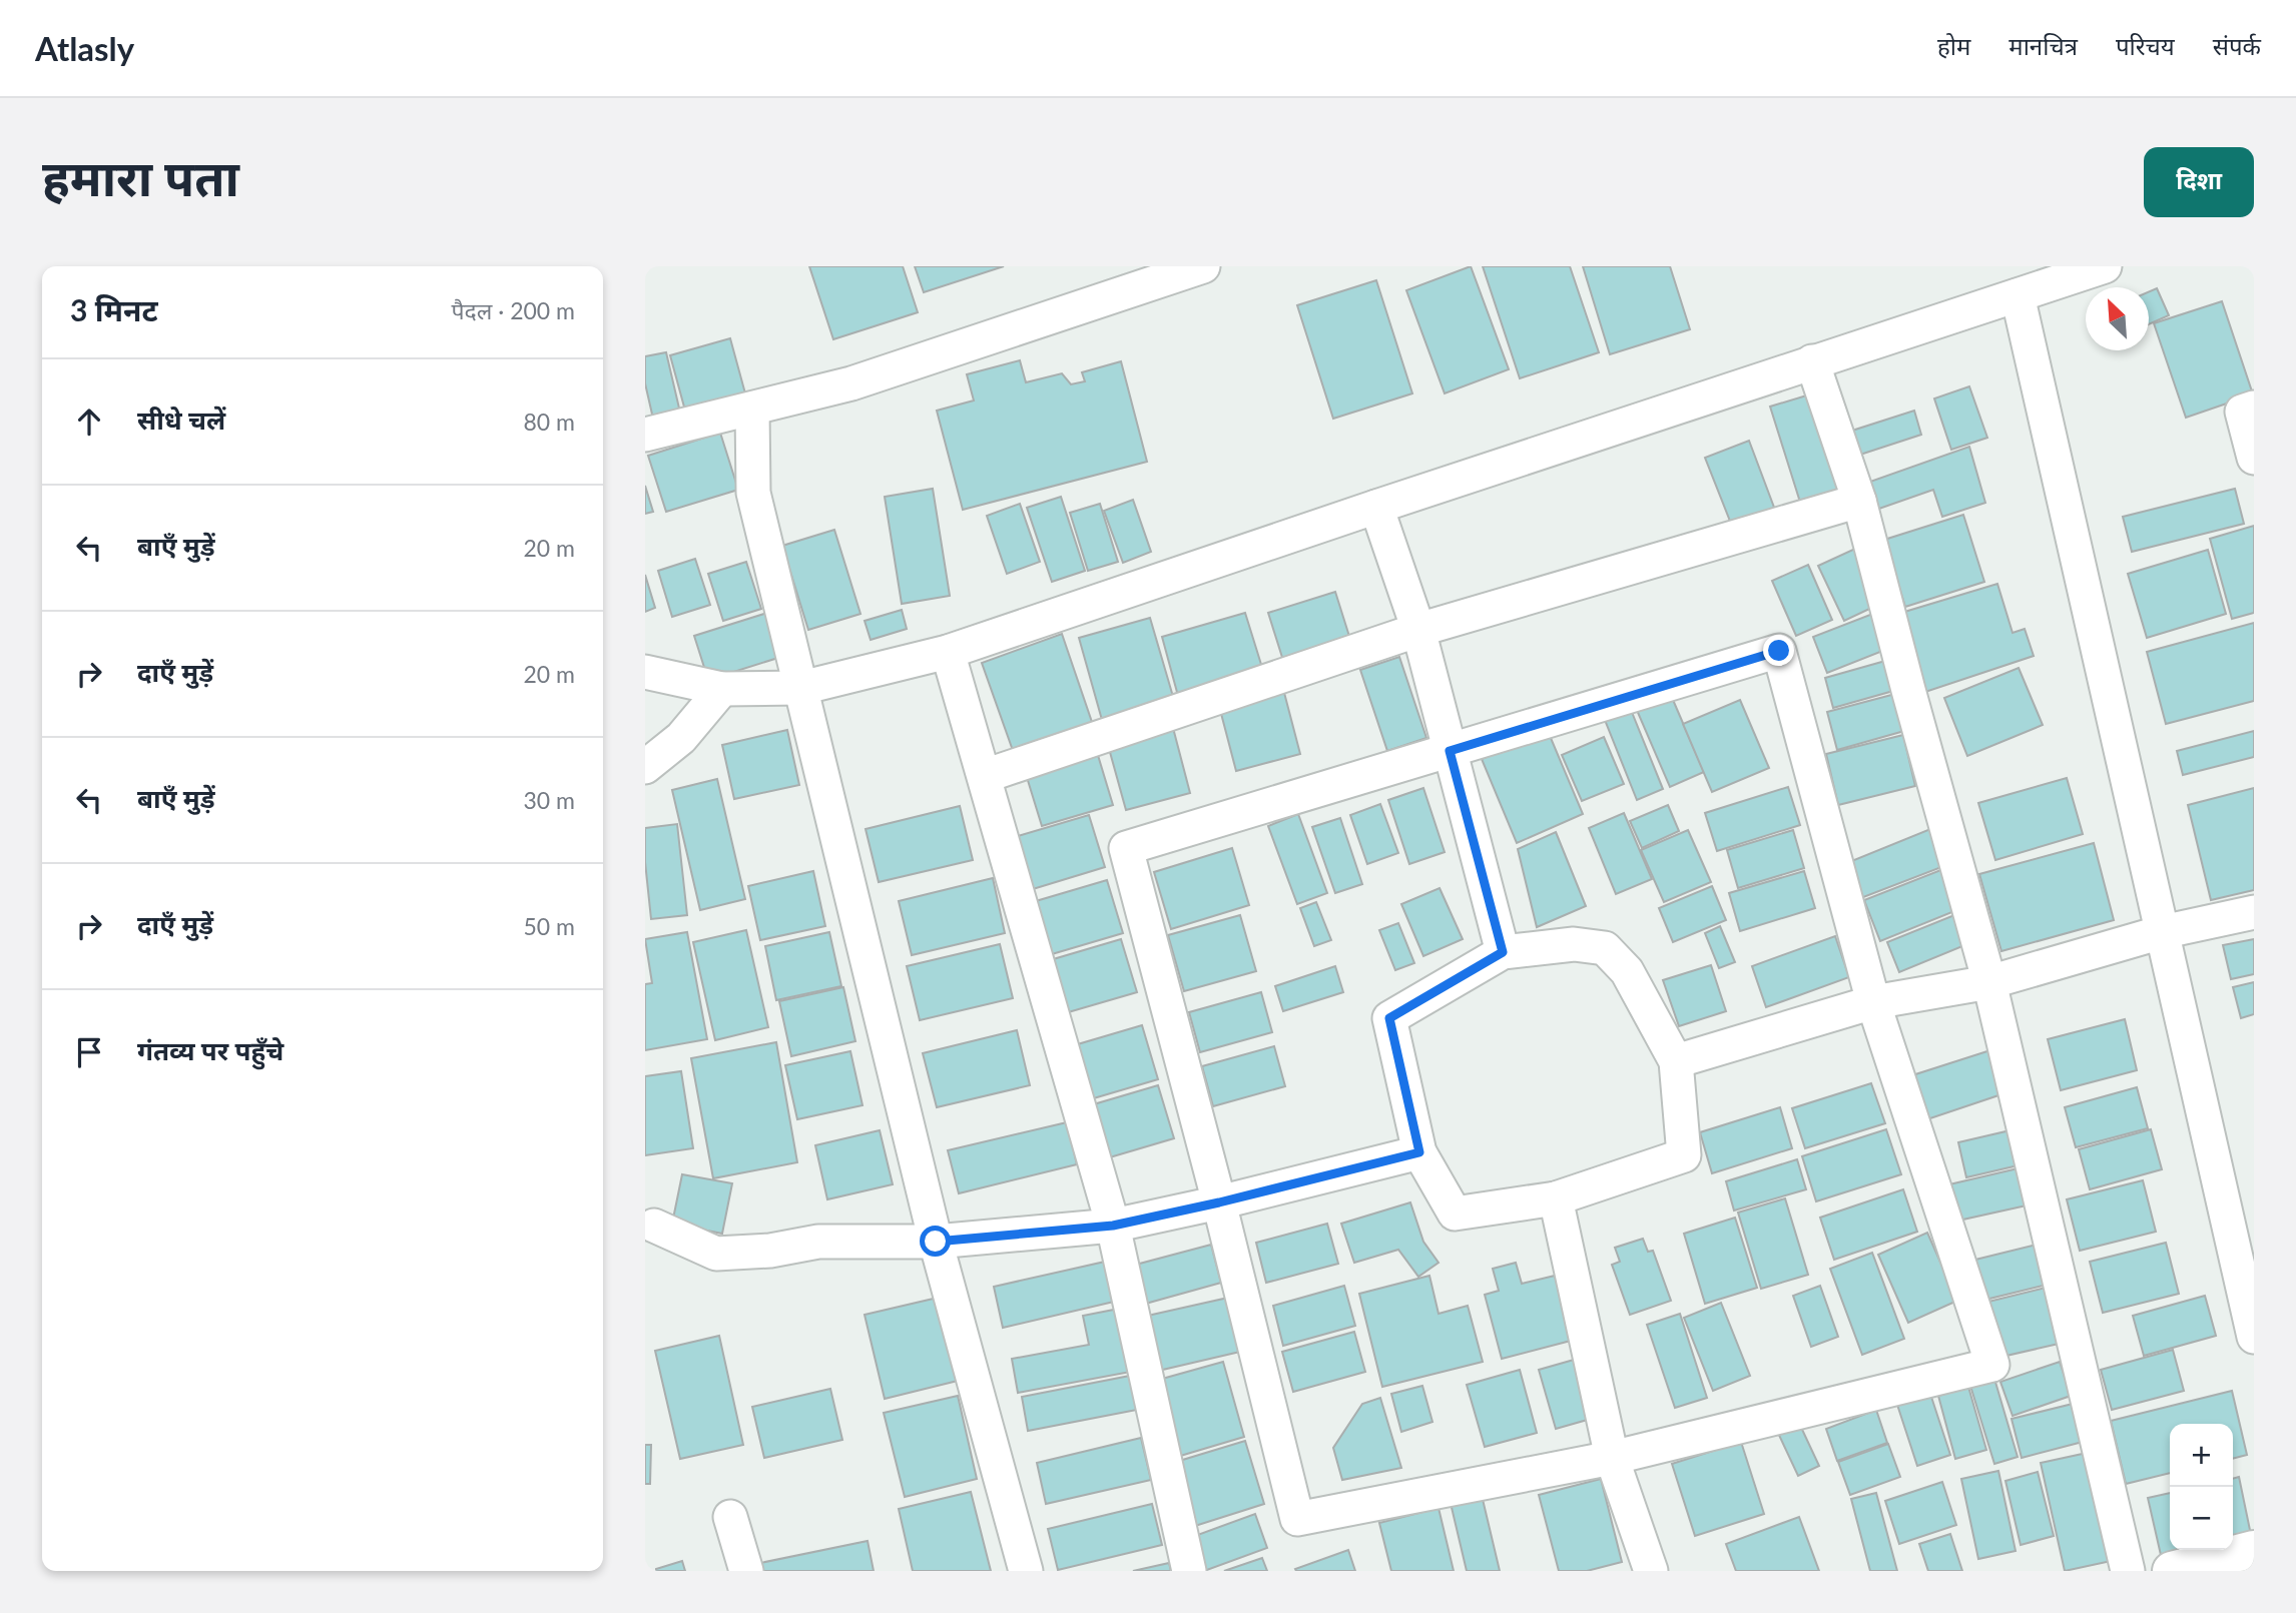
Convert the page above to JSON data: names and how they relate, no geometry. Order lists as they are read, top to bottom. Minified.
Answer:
{"north":"top left","page":{"header":"Atlasly","nav":["होम","मानचित्र","परिचय","संपर्क"],"buttons":"दिशा","title":"हमारा पता","heading":["3 मिनट","पैदल · 200 m"],"list":[["सीधे चलें","80 m"],["बाएँ मुड़ें","20 m"],["दाएँ मुड़ें","20 m"],["बाएँ मुड़ें","30 m"],["दाएँ मुड़ें","50 m"],"गंतव्य पर पहुँचे"],"map_buttons":["+","−"]}}
